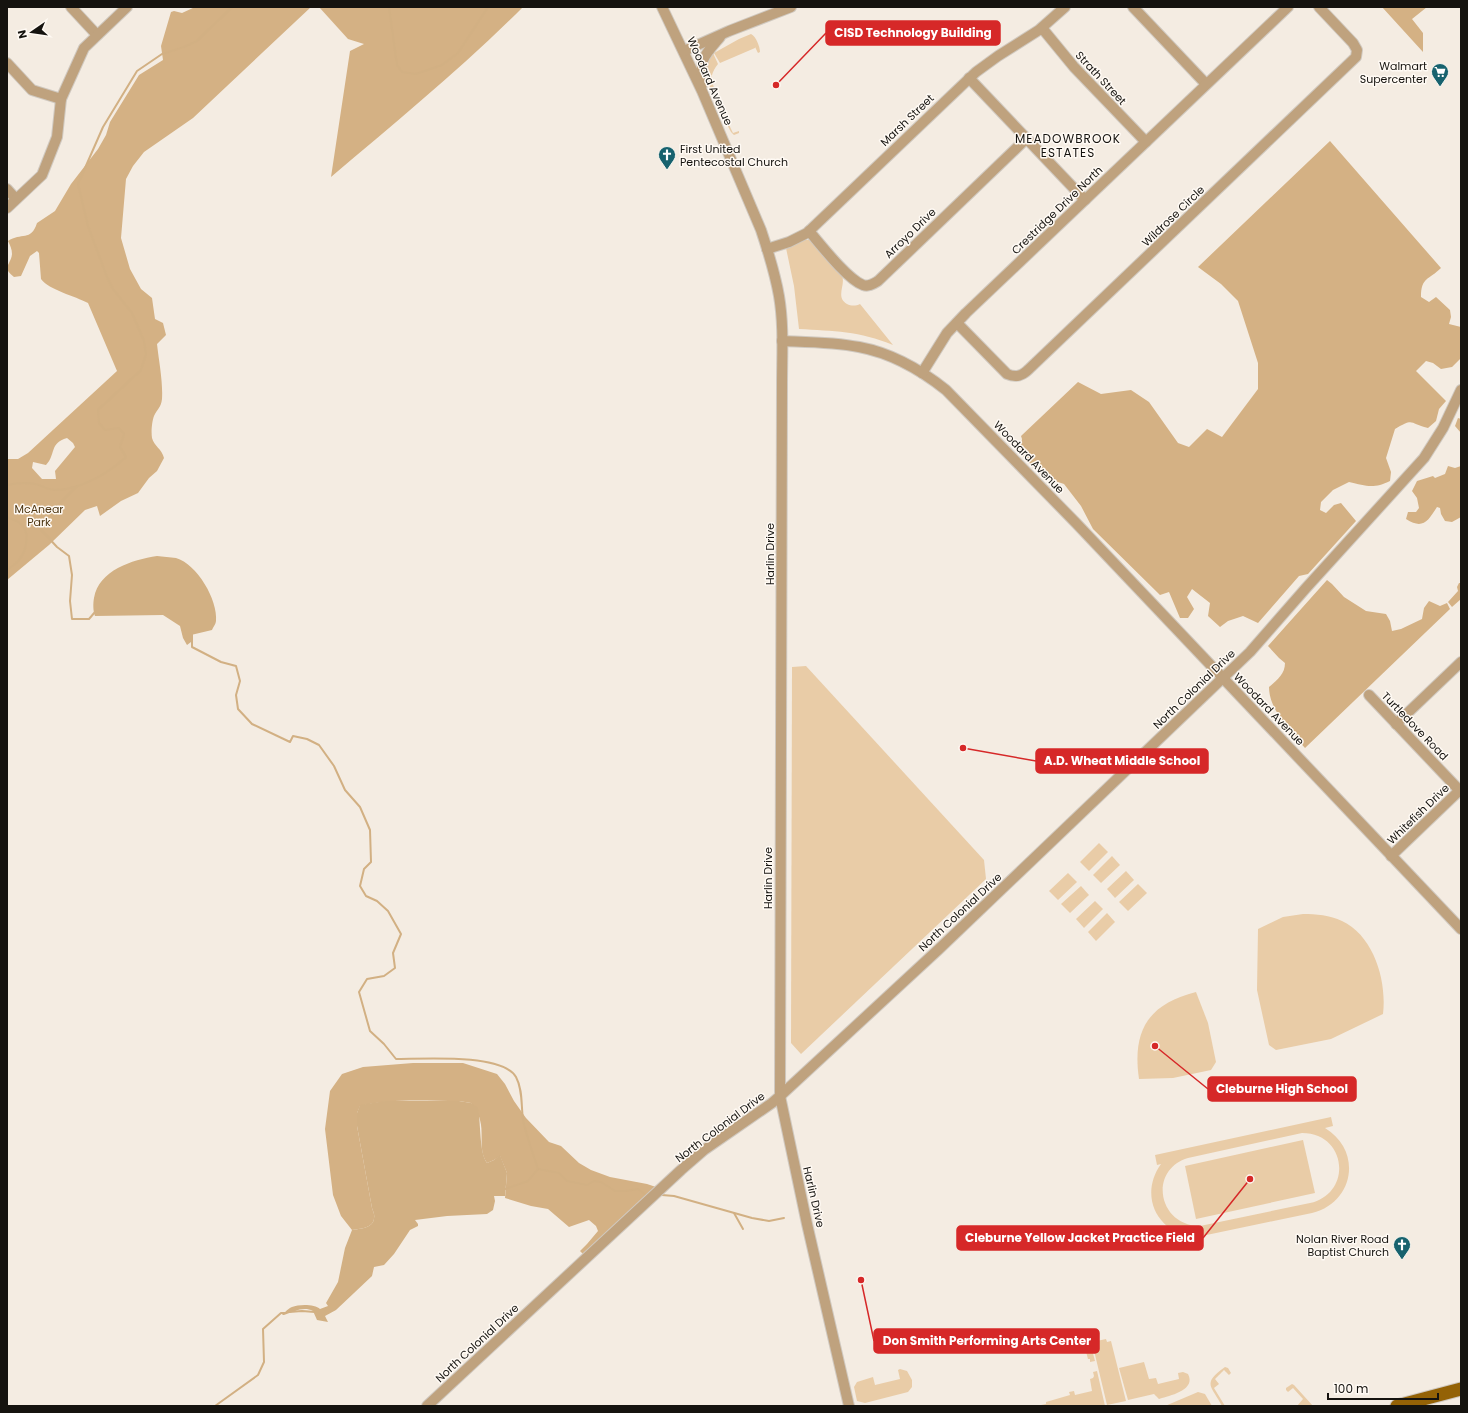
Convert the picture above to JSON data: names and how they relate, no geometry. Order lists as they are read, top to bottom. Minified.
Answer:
{"streets":{"street":["Strath Street","Woodard Avenue","Marsh Street","Crestridge Drive North","Wildrose Circle","Arroyo Drive","Harlin Drive","North Colonial Drive","Turtledove Road","Whitefish Drive"]},"crossings":[["Strath Street","Marsh Street"],["Strath Street","Crestridge Drive North"],["Woodard Avenue","Marsh Street"],["Woodard Avenue","Crestridge Drive North"],["Woodard Avenue","Harlin Drive"],["Woodard Avenue","North Colonial Drive"],["Woodard Avenue","Whitefish Drive"],["Marsh Street","Arroyo Drive"],["Crestridge Drive North","Wildrose Circle"],["Harlin Drive","North Colonial Drive"],["Turtledove Road","Whitefish Drive"]],"districts":["MEADOWBROOK ESTATES"],"parks":["McAnear Park"],"places":{"other":["CISD Technology Building","A.D. Wheat Middle School","Cleburne High School","Cleburne Yellow Jacket Practice Field","Don Smith Performing Arts Center"],"supermarket":["Walmart Supercenter"],"church":["First United Pentecostal Church","Nolan River Road Baptist Church"]},"scale_bar":"100 m","north":"left"}
